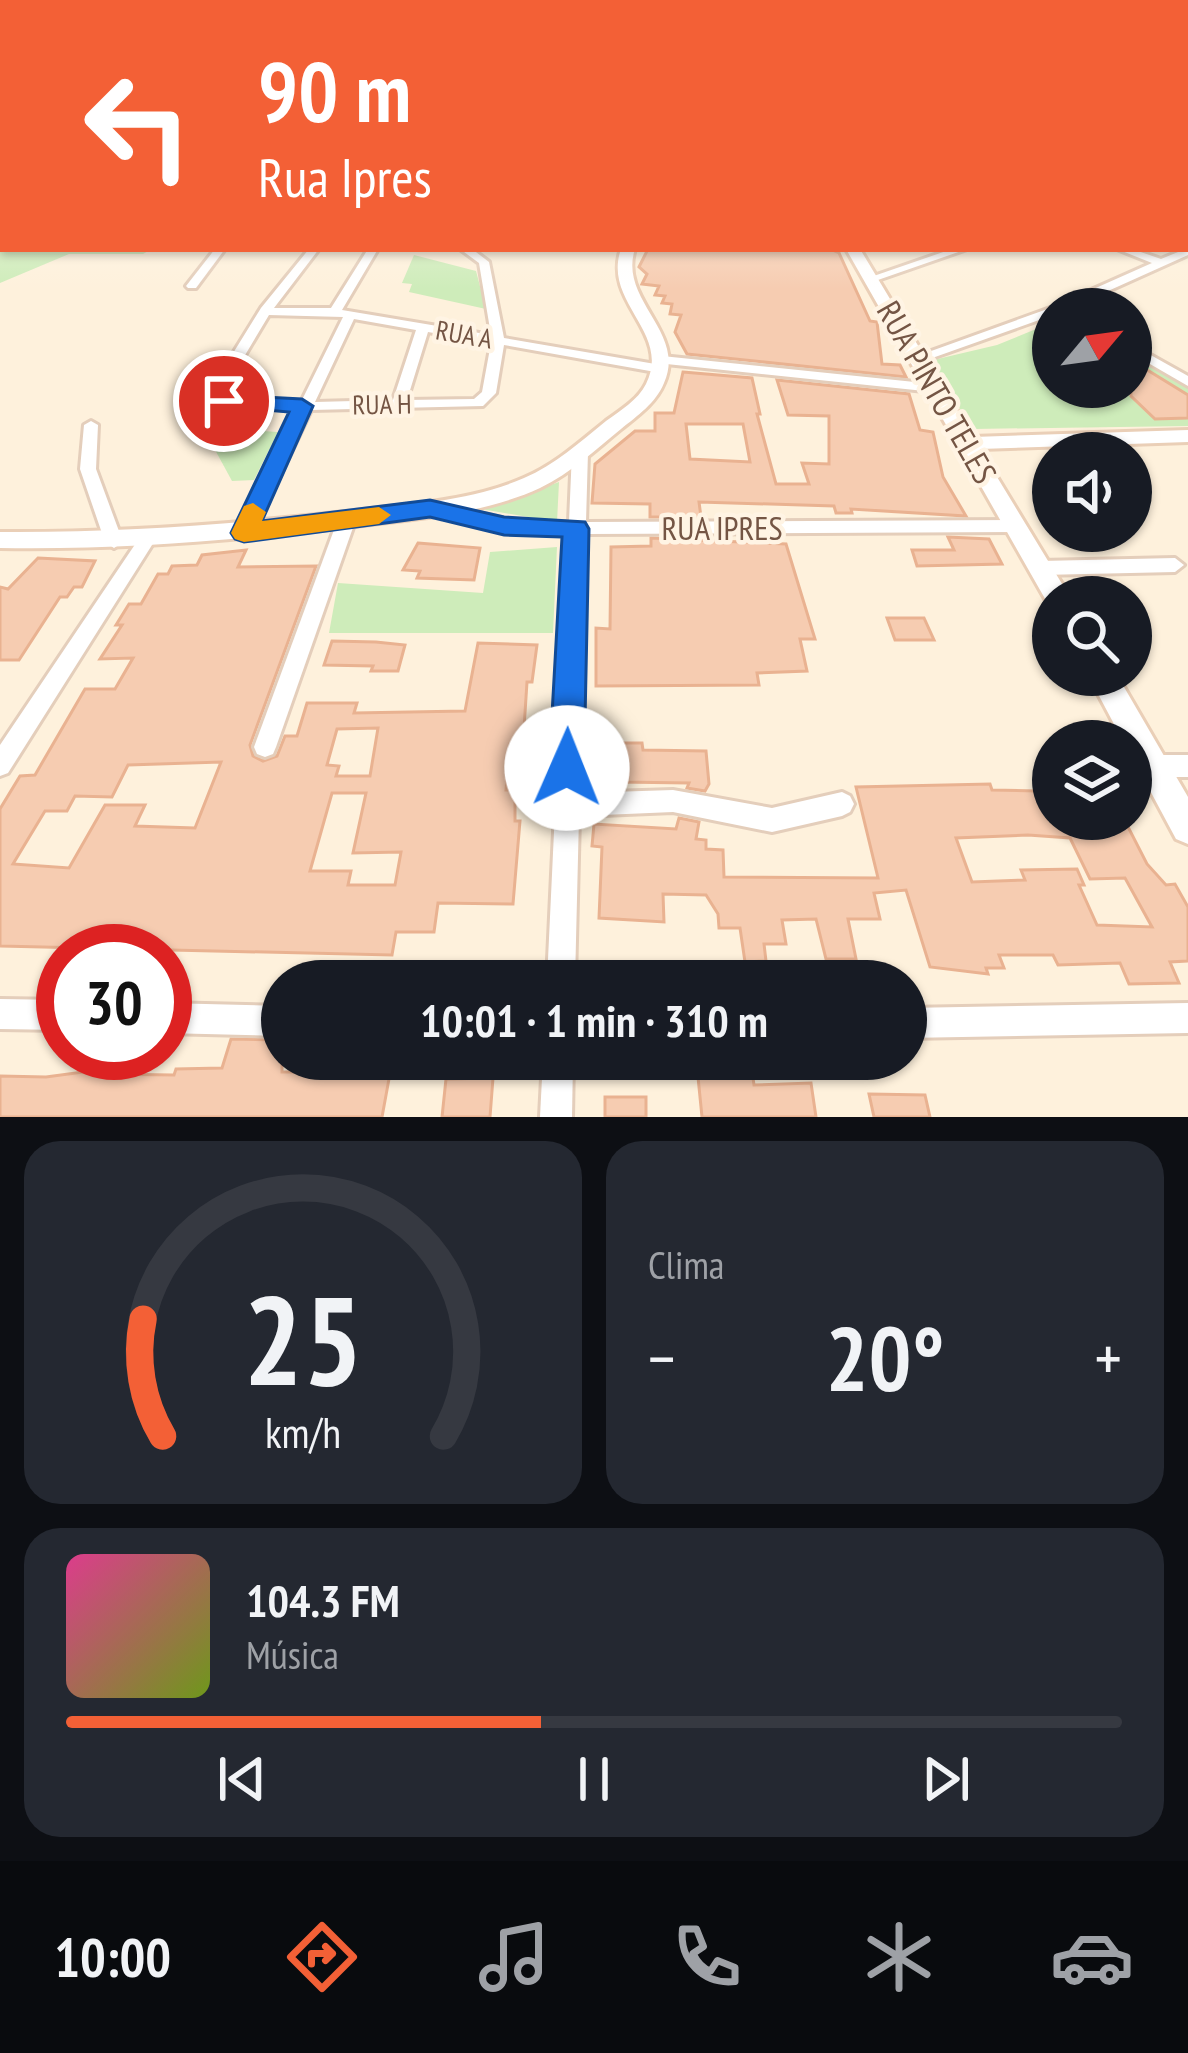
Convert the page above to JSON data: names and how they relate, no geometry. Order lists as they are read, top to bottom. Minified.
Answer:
{"streets":{"main road":["RUA PINTO TELES"],"street":["RUA A","RUA H","RUA IPRES"]},"crossings":[["RUA A","RUA PINTO TELES"],["RUA A","RUA H"],["RUA PINTO TELES","RUA IPRES"]],"north":"top right","page":{"turn":["90 m","Rua Ipres"],"limit":"30","trip":"10:01 · 1 min · 310 m","tile":"Clima","heat":["−","20°","+"],"song":["104.3 FM","Música"],"tabs":"10:00","gauge":["25","km/h"]}}
